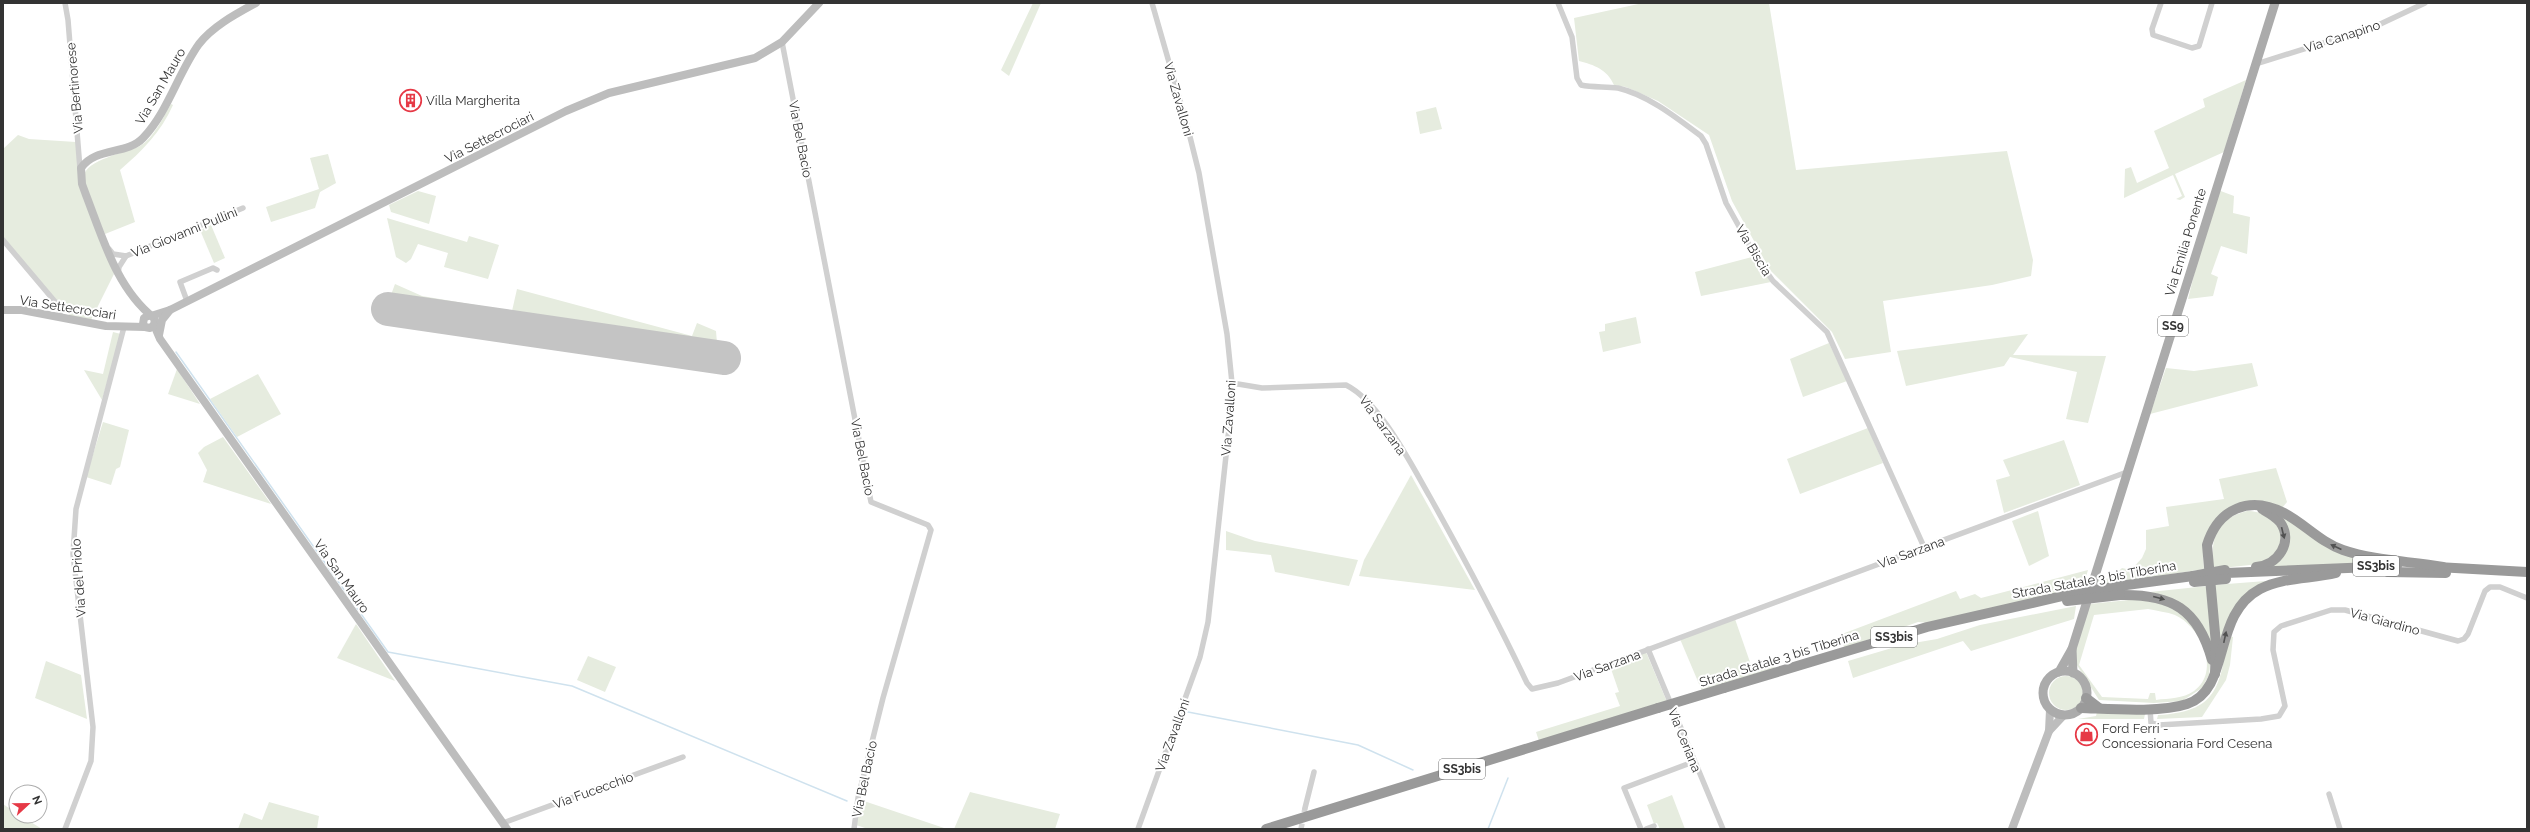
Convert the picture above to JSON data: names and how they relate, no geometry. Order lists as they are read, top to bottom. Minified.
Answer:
{"streets":{"highway":["SS3bis","Strada Statale 3 bis Tiberina"],"main road":["Via San Mauro","Via Settecrociari","Via Emilia Ponente","SS9"],"street":["Via Canapino","Via Bertinorese","Via Zavalloni","Via Bel Bacio","Via Giovanni Pullini","Via Biscia","Via Sarzana","Via del Priolo","Via Giardino","Via Ceriana","Via Fucecchio"]},"crossings":[["Via Canapino","Via Emilia Ponente"],["Via San Mauro","Via Bertinorese"],["Via San Mauro","Via Settecrociari"],["Via San Mauro","Via Giovanni Pullini"],["Via San Mauro","Via Fucecchio"],["Via Zavalloni","Via Sarzana"],["Via Settecrociari","Via Bel Bacio"],["Via Settecrociari","Via del Priolo"],["Via Emilia Ponente","Via Sarzana"],["Via Biscia","Via Sarzana"],["Via Sarzana","Via Ceriana"]],"places":{"building":["Villa Margherita"],"shop":["Ford Ferri - Concessionaria Ford Cesena"]},"north":"right"}
